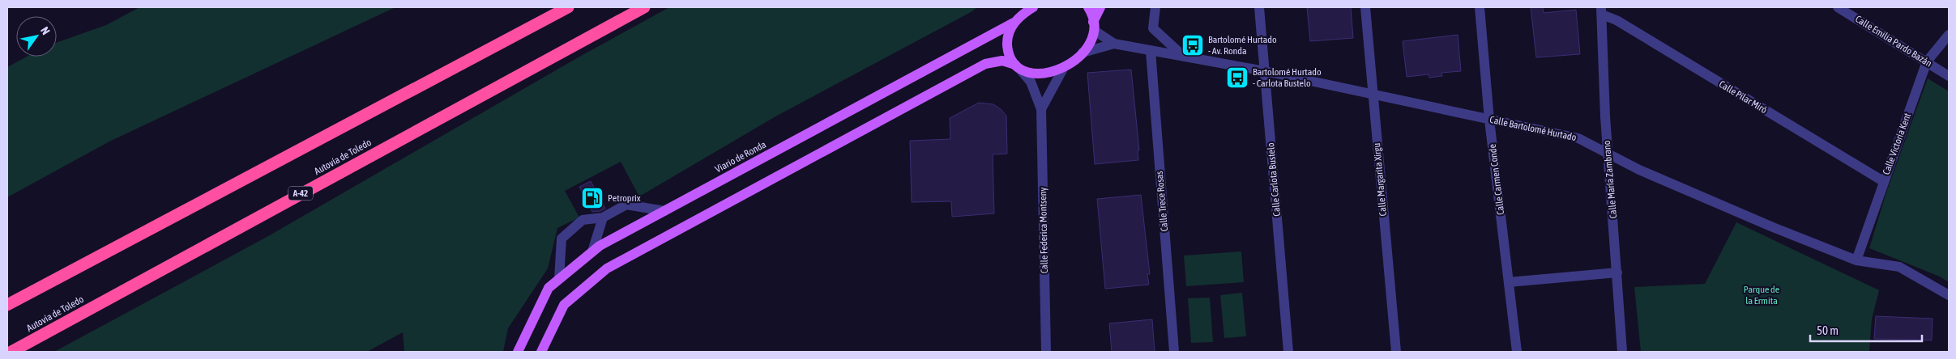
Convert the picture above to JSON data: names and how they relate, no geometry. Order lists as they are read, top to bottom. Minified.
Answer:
{"streets":{"highway":["Autovía de Toledo","A-42"],"main road":["Viario de Ronda"],"street":["Calle Emilia Pardo Bazán","Calle Pilar Miró","Calle Bartolomé Hurtado","Calle Victoria Kent","Calle Carlota Bustelo","Calle Margarita Xirgu","Calle Carmen Conde","Calle María Zambrano","Calle Trece Rosas","Calle Federica Montseny"]},"crossings":[["Calle Emilia Pardo Bazán","Calle Victoria Kent"],["Calle Pilar Miró","Calle Victoria Kent"],["Calle Pilar Miró","Calle María Zambrano"],["Calle Bartolomé Hurtado","Calle Victoria Kent"],["Calle Bartolomé Hurtado","Calle Carlota Bustelo"],["Calle Bartolomé Hurtado","Calle Margarita Xirgu"],["Calle Bartolomé Hurtado","Calle Carmen Conde"],["Calle Bartolomé Hurtado","Calle María Zambrano"],["Calle Bartolomé Hurtado","Calle Trece Rosas"]],"parks":["Parque de la Ermita"],"places":{"bus stop":["Bartolomé Hurtado - Av. Ronda","Bartolomé Hurtado - Carlota Bustelo"],"fuel station":["Petroprix"]},"scale_bar":"50 m","north":"top right"}
